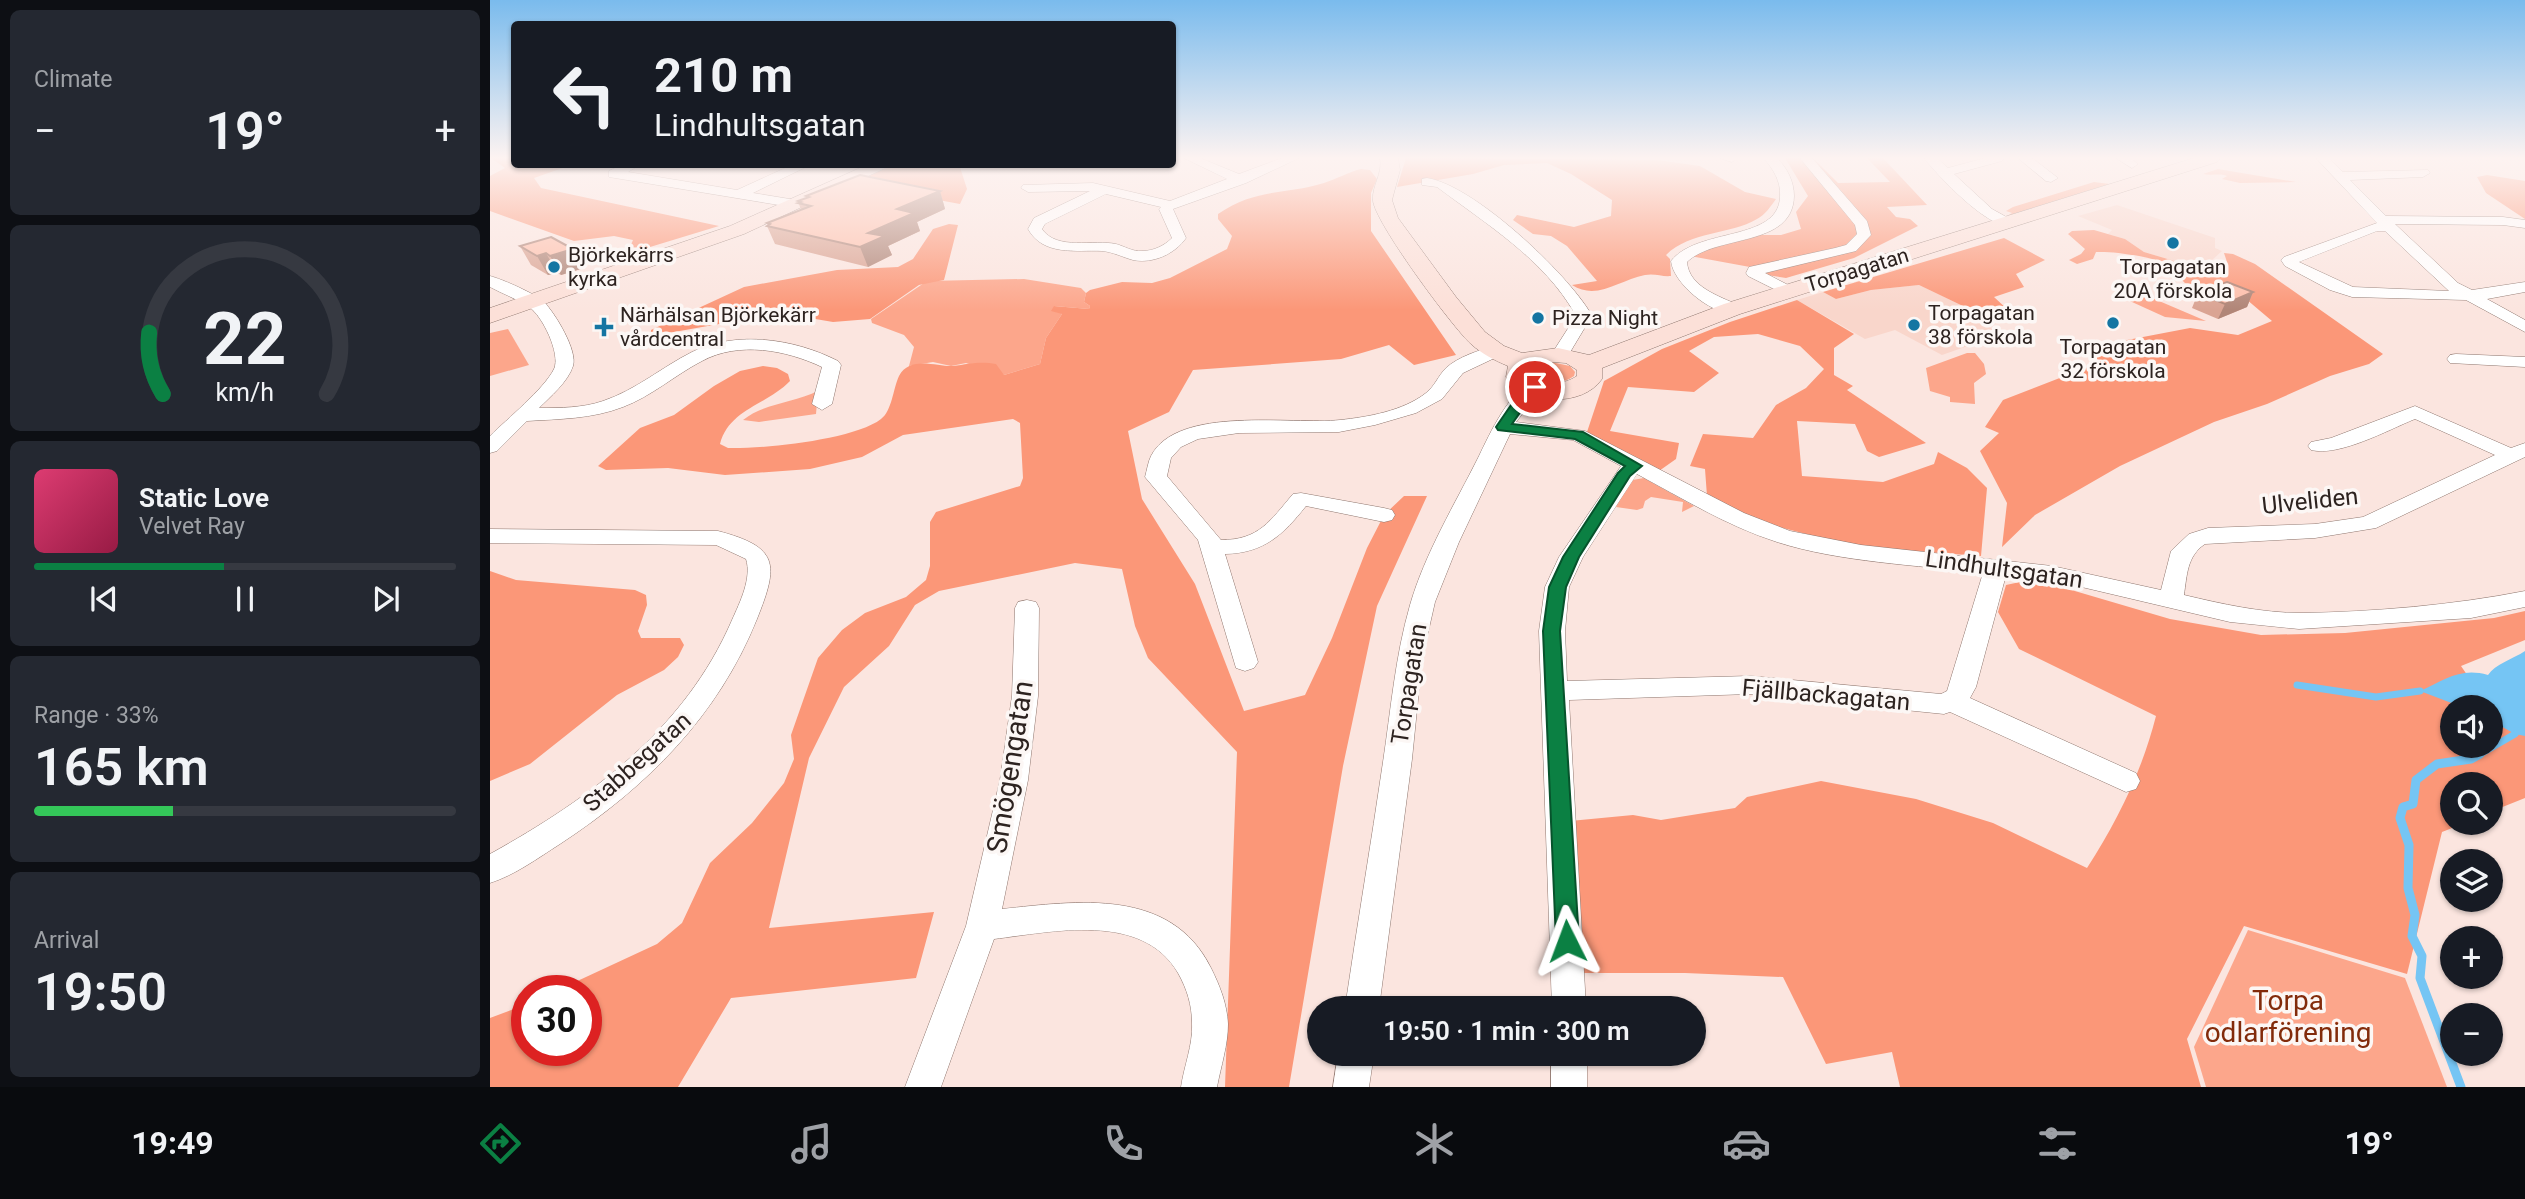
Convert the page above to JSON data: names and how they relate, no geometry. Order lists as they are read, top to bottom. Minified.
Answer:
{"streets":{"street":["Torpagatan","Ulveliden","Lindhultsgatan","Fjällbackagatan","Stabbegatan","Smögengatan"]},"crossings":[["Torpagatan","Lindhultsgatan"],["Ulveliden","Lindhultsgatan"]],"parks":["Torpa odlarförening"],"places":{"other":["Torpagatan 20A förskola","Björkekärrs kyrka","Pizza Night","Torpagatan 32 förskola","Torpagatan 38 förskola"],"health":["Närhälsan Björkekärr vårdcentral"]},"page":{"tile":["Climate",["Range · 33%","165 km"],["Arrival","19:50"]],"turn":["210 m","Lindhultsgatan"],"heat":["−","19°","+"],"song":["Static Love","Velvet Ray"],"map_buttons":["+","−"],"limit":"30","trip":"19:50 · 1 min · 300 m","tabs":["19:49","19°"],"gauge":["22","km/h"]}}
